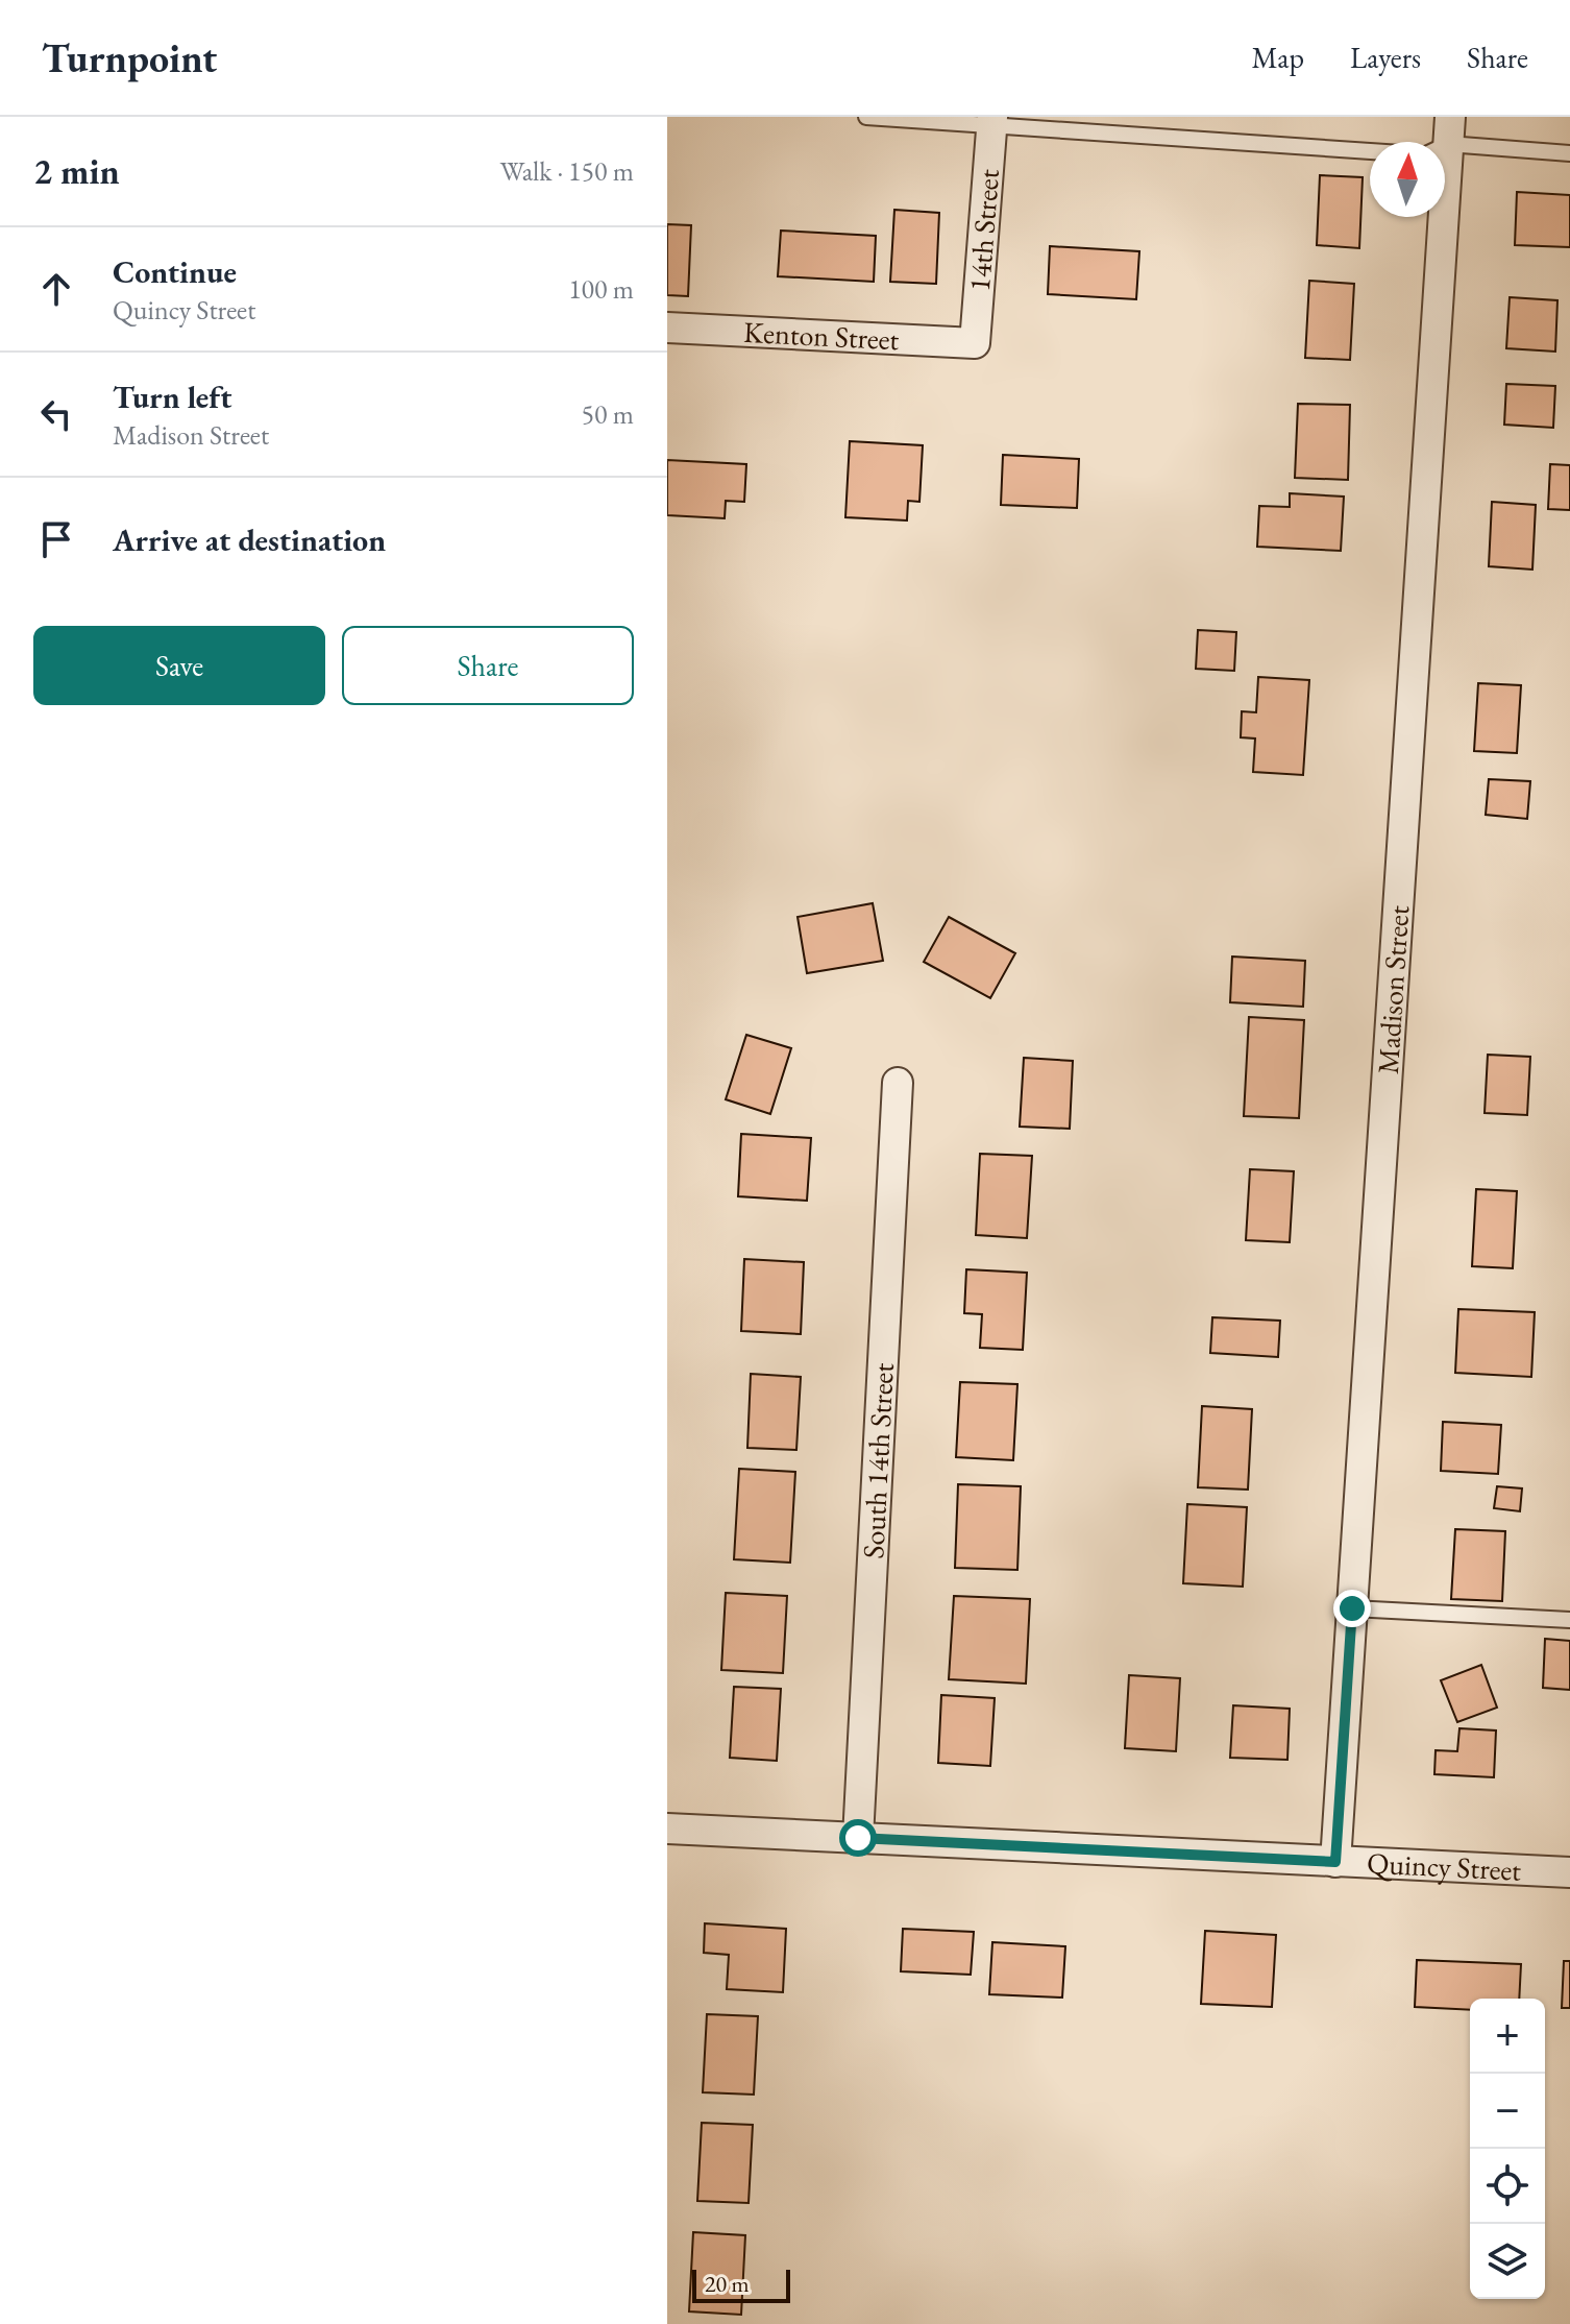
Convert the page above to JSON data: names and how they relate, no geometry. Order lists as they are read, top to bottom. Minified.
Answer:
{"streets":{"street":["14th Street","Kenton Street","Madison Street","South 14th Street","Quincy Street"]},"crossings":[["14th Street","Kenton Street"],["Madison Street","Quincy Street"],["South 14th Street","Quincy Street"]],"scale_bar":"20 m","north":"top","page":{"header":"Turnpoint","nav":["Map","Layers","Share"],"heading":["2 min","Walk · 150 m"],"list":[["Continue","Quincy Street","100 m"],["Turn left","Madison Street","50 m"],"Arrive at destination"],"buttons":["Save","Share"],"map_buttons":["+","−"],"scale":"20 m"}}
